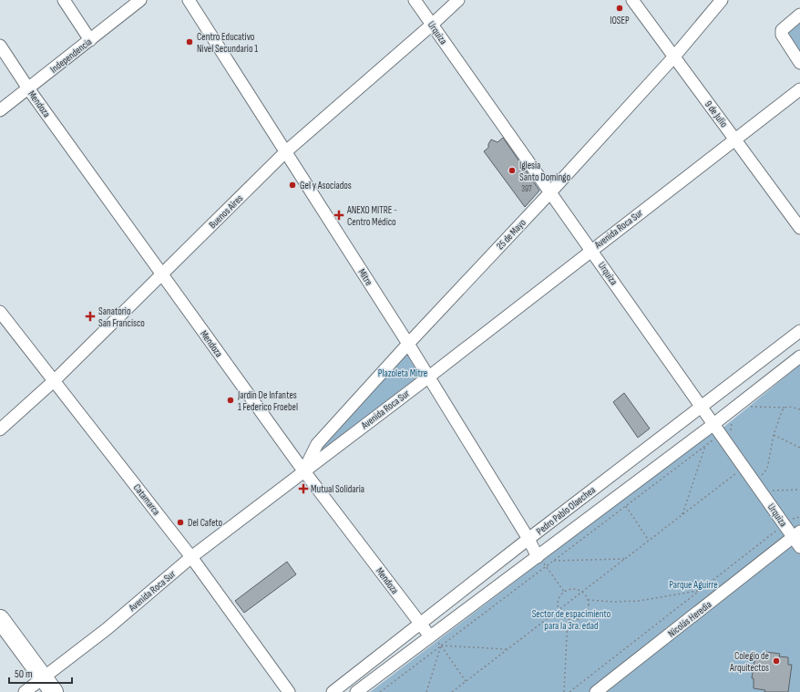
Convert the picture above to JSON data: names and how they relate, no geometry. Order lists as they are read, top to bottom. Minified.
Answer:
{"streets":{"street":["Urquiza","Independencia","Mendoza","9 de Julio","Buenos Aires","Avenida Roca Sur","25 de Mayo","Mitre","Catamarca","Pedro Pablo Olaechea","Nicolás Heredia"]},"crossings":[["Urquiza","Buenos Aires"],["Urquiza","Avenida Roca Sur"],["Urquiza","25 de Mayo"],["Urquiza","Pedro Pablo Olaechea"],["Urquiza","Nicolás Heredia"],["Independencia","Mendoza"],["Mendoza","Buenos Aires"],["Mendoza","Avenida Roca Sur"],["Mendoza","25 de Mayo"],["Mendoza","Pedro Pablo Olaechea"],["9 de Julio","Avenida Roca Sur"],["9 de Julio","25 de Mayo"],["Buenos Aires","Mitre"],["Buenos Aires","Catamarca"],["Avenida Roca Sur","25 de Mayo"],["Avenida Roca Sur","Mitre"],["Avenida Roca Sur","Catamarca"],["25 de Mayo","Mitre"],["Mitre","Pedro Pablo Olaechea"]],"parks":["Plazoleta Mitre","Parque Aguirre","Sector de espacimiento para la 3ra. edad"],"places":{"other":["IOSEP","Centro Educativo Nivel Secundario 1","Iglesia Santo Domingo","Gel y Asociados","Jardín De Infantes 1 Federico Froebel","Del Cafeto","Colegio de Arquitectos"],"health":["ANEXO MITRE - Centro Médico","Sanatorio San Francisco","Mutual Solidaria"]},"house_numbers":["397"],"scale_bar":"50 m"}
